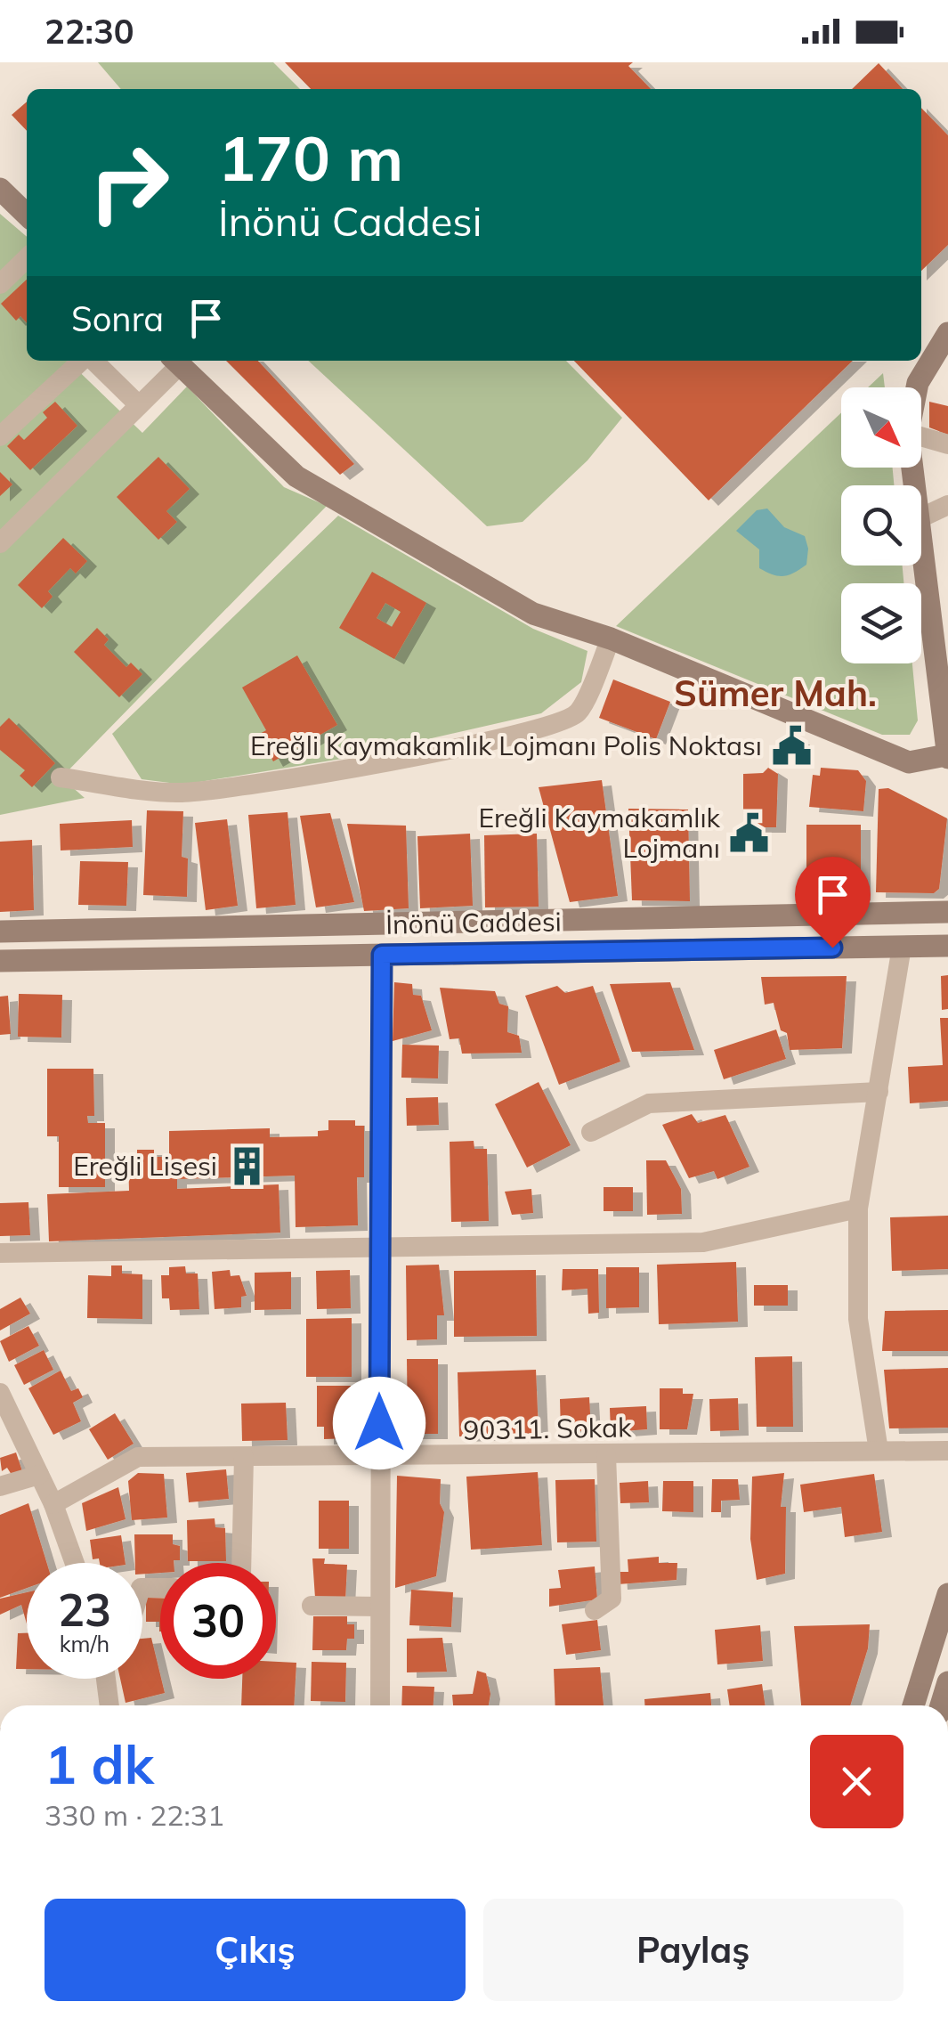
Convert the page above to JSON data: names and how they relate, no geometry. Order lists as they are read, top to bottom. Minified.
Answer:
{"streets":{"main road":["İnönü Caddesi"],"street":["90311. Sokak"]},"districts":["Sümer Mah."],"places":{"public building":["Ereğli Kaymakamlık Lojmanı Polis Noktası","Ereğli Kaymakamlık Lojmanı"],"building":["Ereğli Lisesi"]},"north":"bottom right","page":{"status":"22:30","turn":["170 m","İnönü Caddesi"],"then":"Sonra","speed":"23 km/h","limit":"30","heading":["1 dk","330 m · 22:31"],"buttons":["Çıkış","Paylaş"]}}
